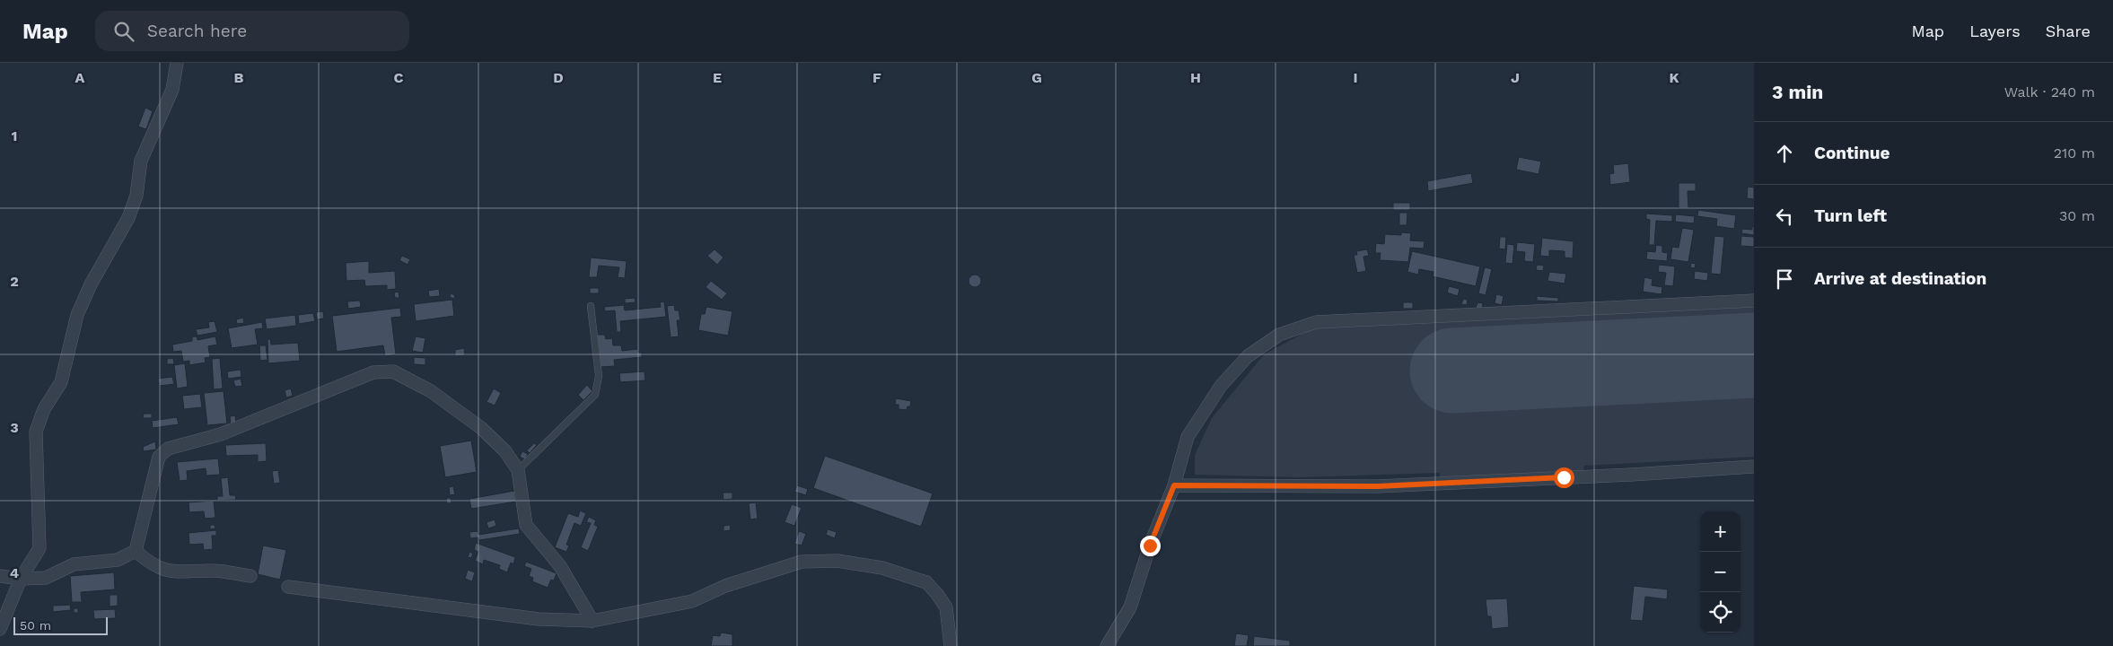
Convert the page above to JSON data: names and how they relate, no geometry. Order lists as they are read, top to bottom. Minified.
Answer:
{"scale_bar":"50 m","page":{"header":"Map","search":"Search here","nav":["Map","Layers","Share"],"heading":["3 min","Walk · 240 m"],"list":[["Continue","210 m"],["Turn left","30 m"],"Arrive at destination"],"map_buttons":["+","−"],"scale":"50 m"},"grid":{"columns":["A","B","C","D","E","F","G","H","I","J","K"],"rows":["1","2","3","4"]}}
